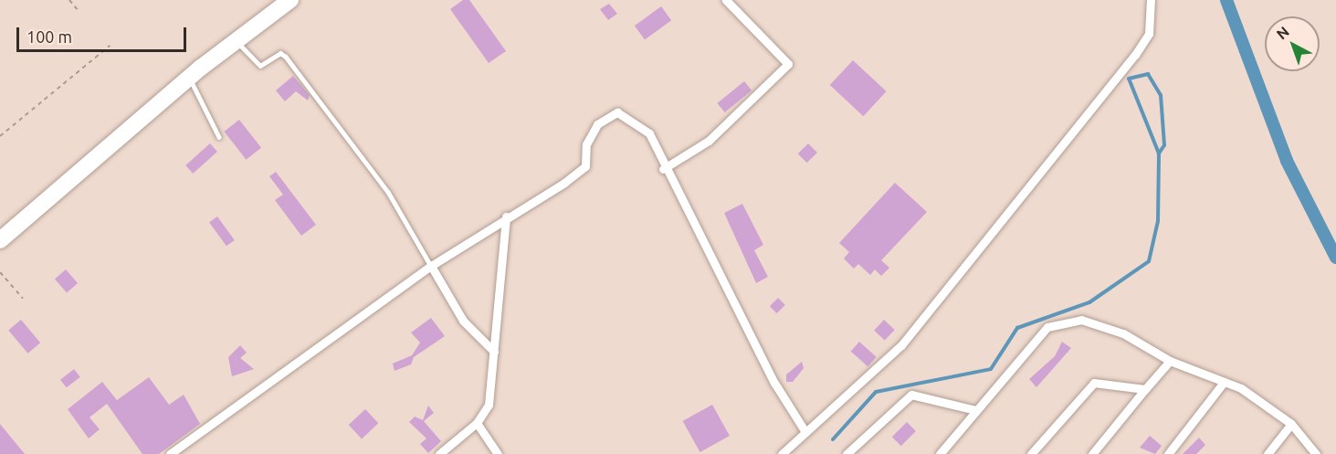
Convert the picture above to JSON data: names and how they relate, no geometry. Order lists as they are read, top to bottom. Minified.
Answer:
{"scale_bar":"100 m","north":"top left"}
